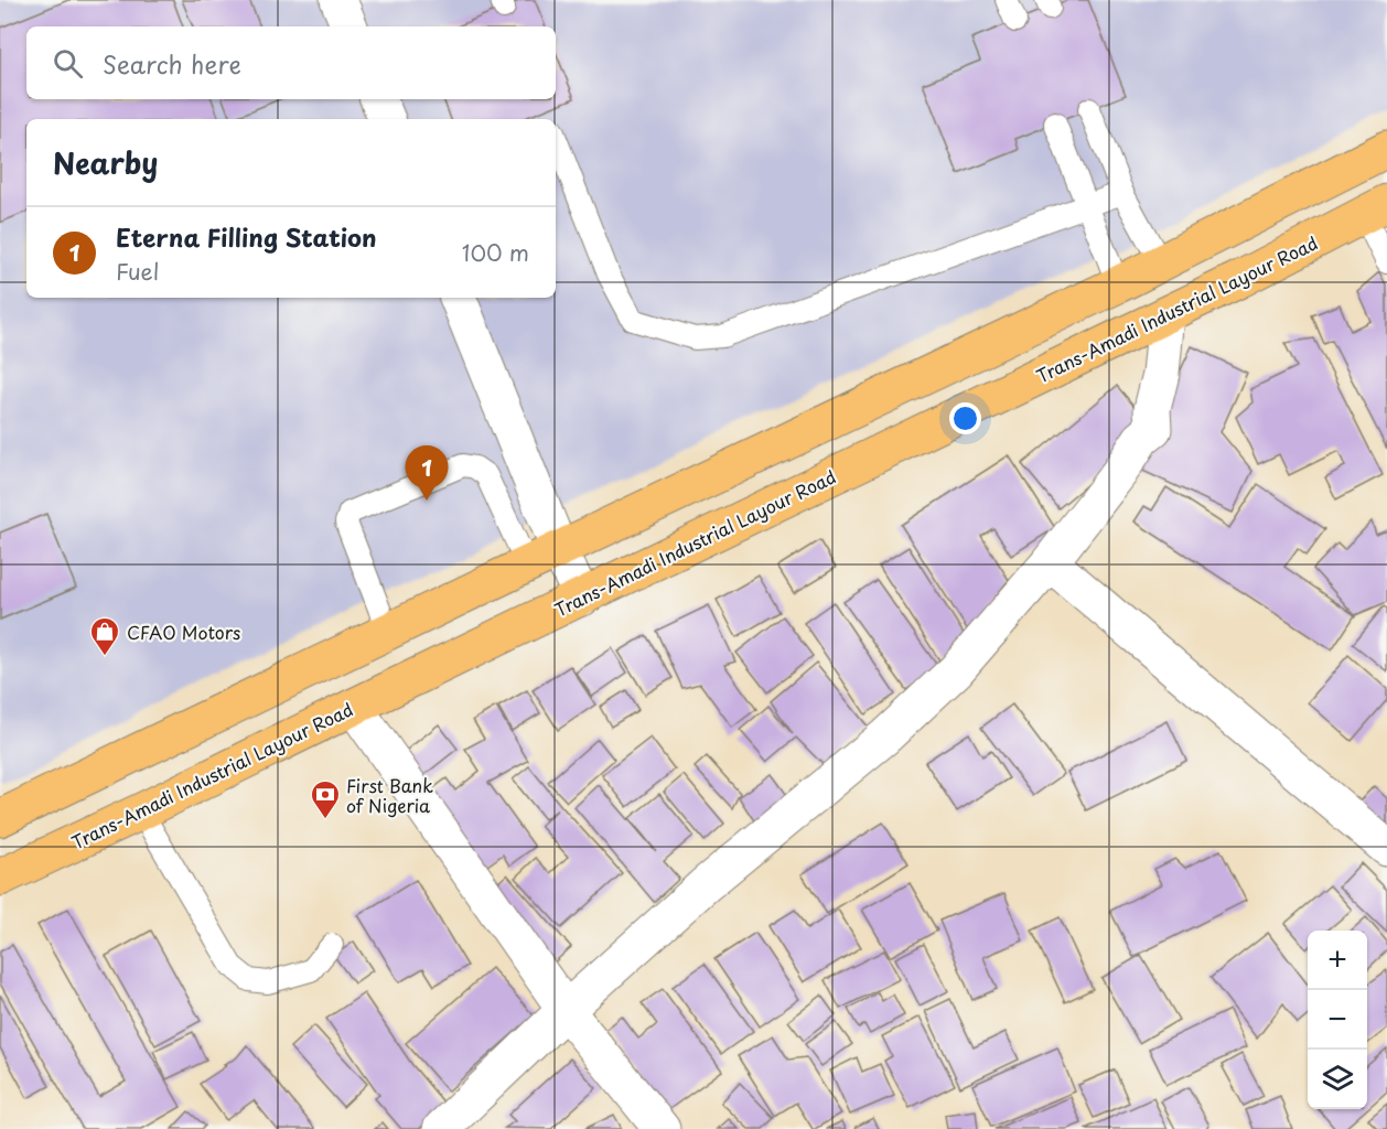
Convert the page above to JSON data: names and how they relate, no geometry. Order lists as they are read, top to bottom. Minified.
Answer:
{"streets":{"main road":["Trans-Amadi Industrial Layour Road"]},"places":{"shop":["CFAO Motors"],"bank":["First Bank of Nigeria"]},"page":{"search":"Search here","heading":"Nearby","list":[{"mark":"1","name":"Eterna Filling Station","note":"Fuel","value":"100 m"}],"pins":"1","map_buttons":["+","−"]}}
